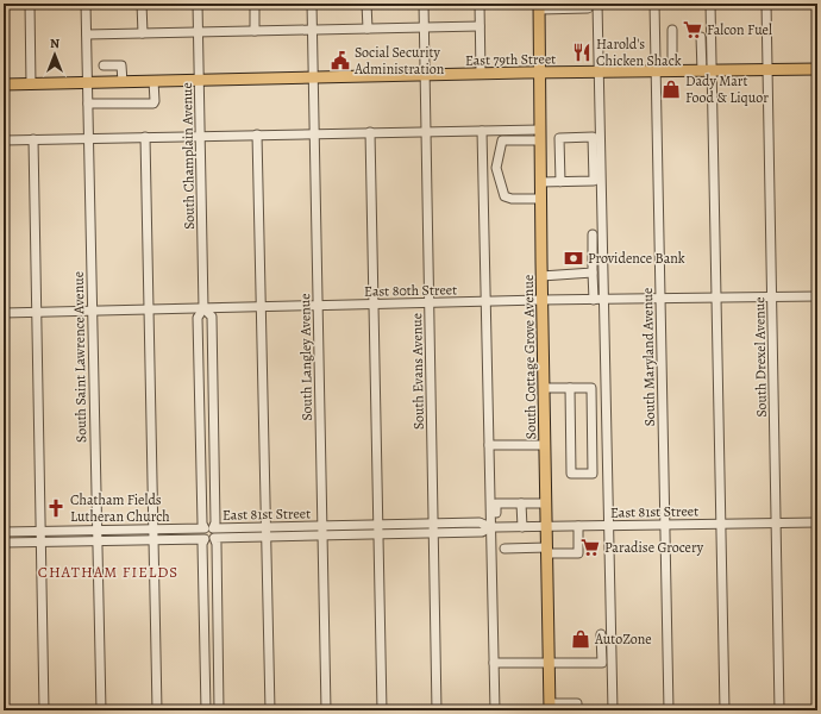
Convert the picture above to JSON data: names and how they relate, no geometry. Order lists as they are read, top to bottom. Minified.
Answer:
{"streets":{"main road":["East 79th Street","South Cottage Grove Avenue"],"street":["South Champlain Avenue","East 80th Street","South Saint Lawrence Avenue","South Langley Avenue","South Maryland Avenue","South Drexel Avenue","South Evans Avenue","East 81st Street"]},"crossings":[["East 79th Street","South Champlain Avenue"],["East 79th Street","South Saint Lawrence Avenue"],["East 79th Street","South Langley Avenue"],["East 79th Street","South Cottage Grove Avenue"],["East 79th Street","South Maryland Avenue"],["East 79th Street","South Drexel Avenue"],["East 79th Street","South Evans Avenue"],["South Champlain Avenue","East 80th Street"],["South Champlain Avenue","East 81st Street"],["East 80th Street","South Saint Lawrence Avenue"],["East 80th Street","South Langley Avenue"],["East 80th Street","South Cottage Grove Avenue"],["East 80th Street","South Maryland Avenue"],["East 80th Street","South Drexel Avenue"],["East 80th Street","South Evans Avenue"],["South Saint Lawrence Avenue","East 81st Street"],["South Langley Avenue","East 81st Street"],["South Cottage Grove Avenue","East 81st Street"],["South Maryland Avenue","East 81st Street"],["South Drexel Avenue","East 81st Street"],["South Evans Avenue","East 81st Street"]],"districts":["CHATHAM FIELDS"],"places":{"supermarket":["Falcon Fuel","Paradise Grocery"],"restaurant":["Harold's Chicken Shack"],"public building":["Social Security Administration"],"shop":["Dady Mart Food & Liquor","AutoZone"],"bank":["Providence Bank"],"church":["Chatham Fields Lutheran Church"]},"north":"top"}
